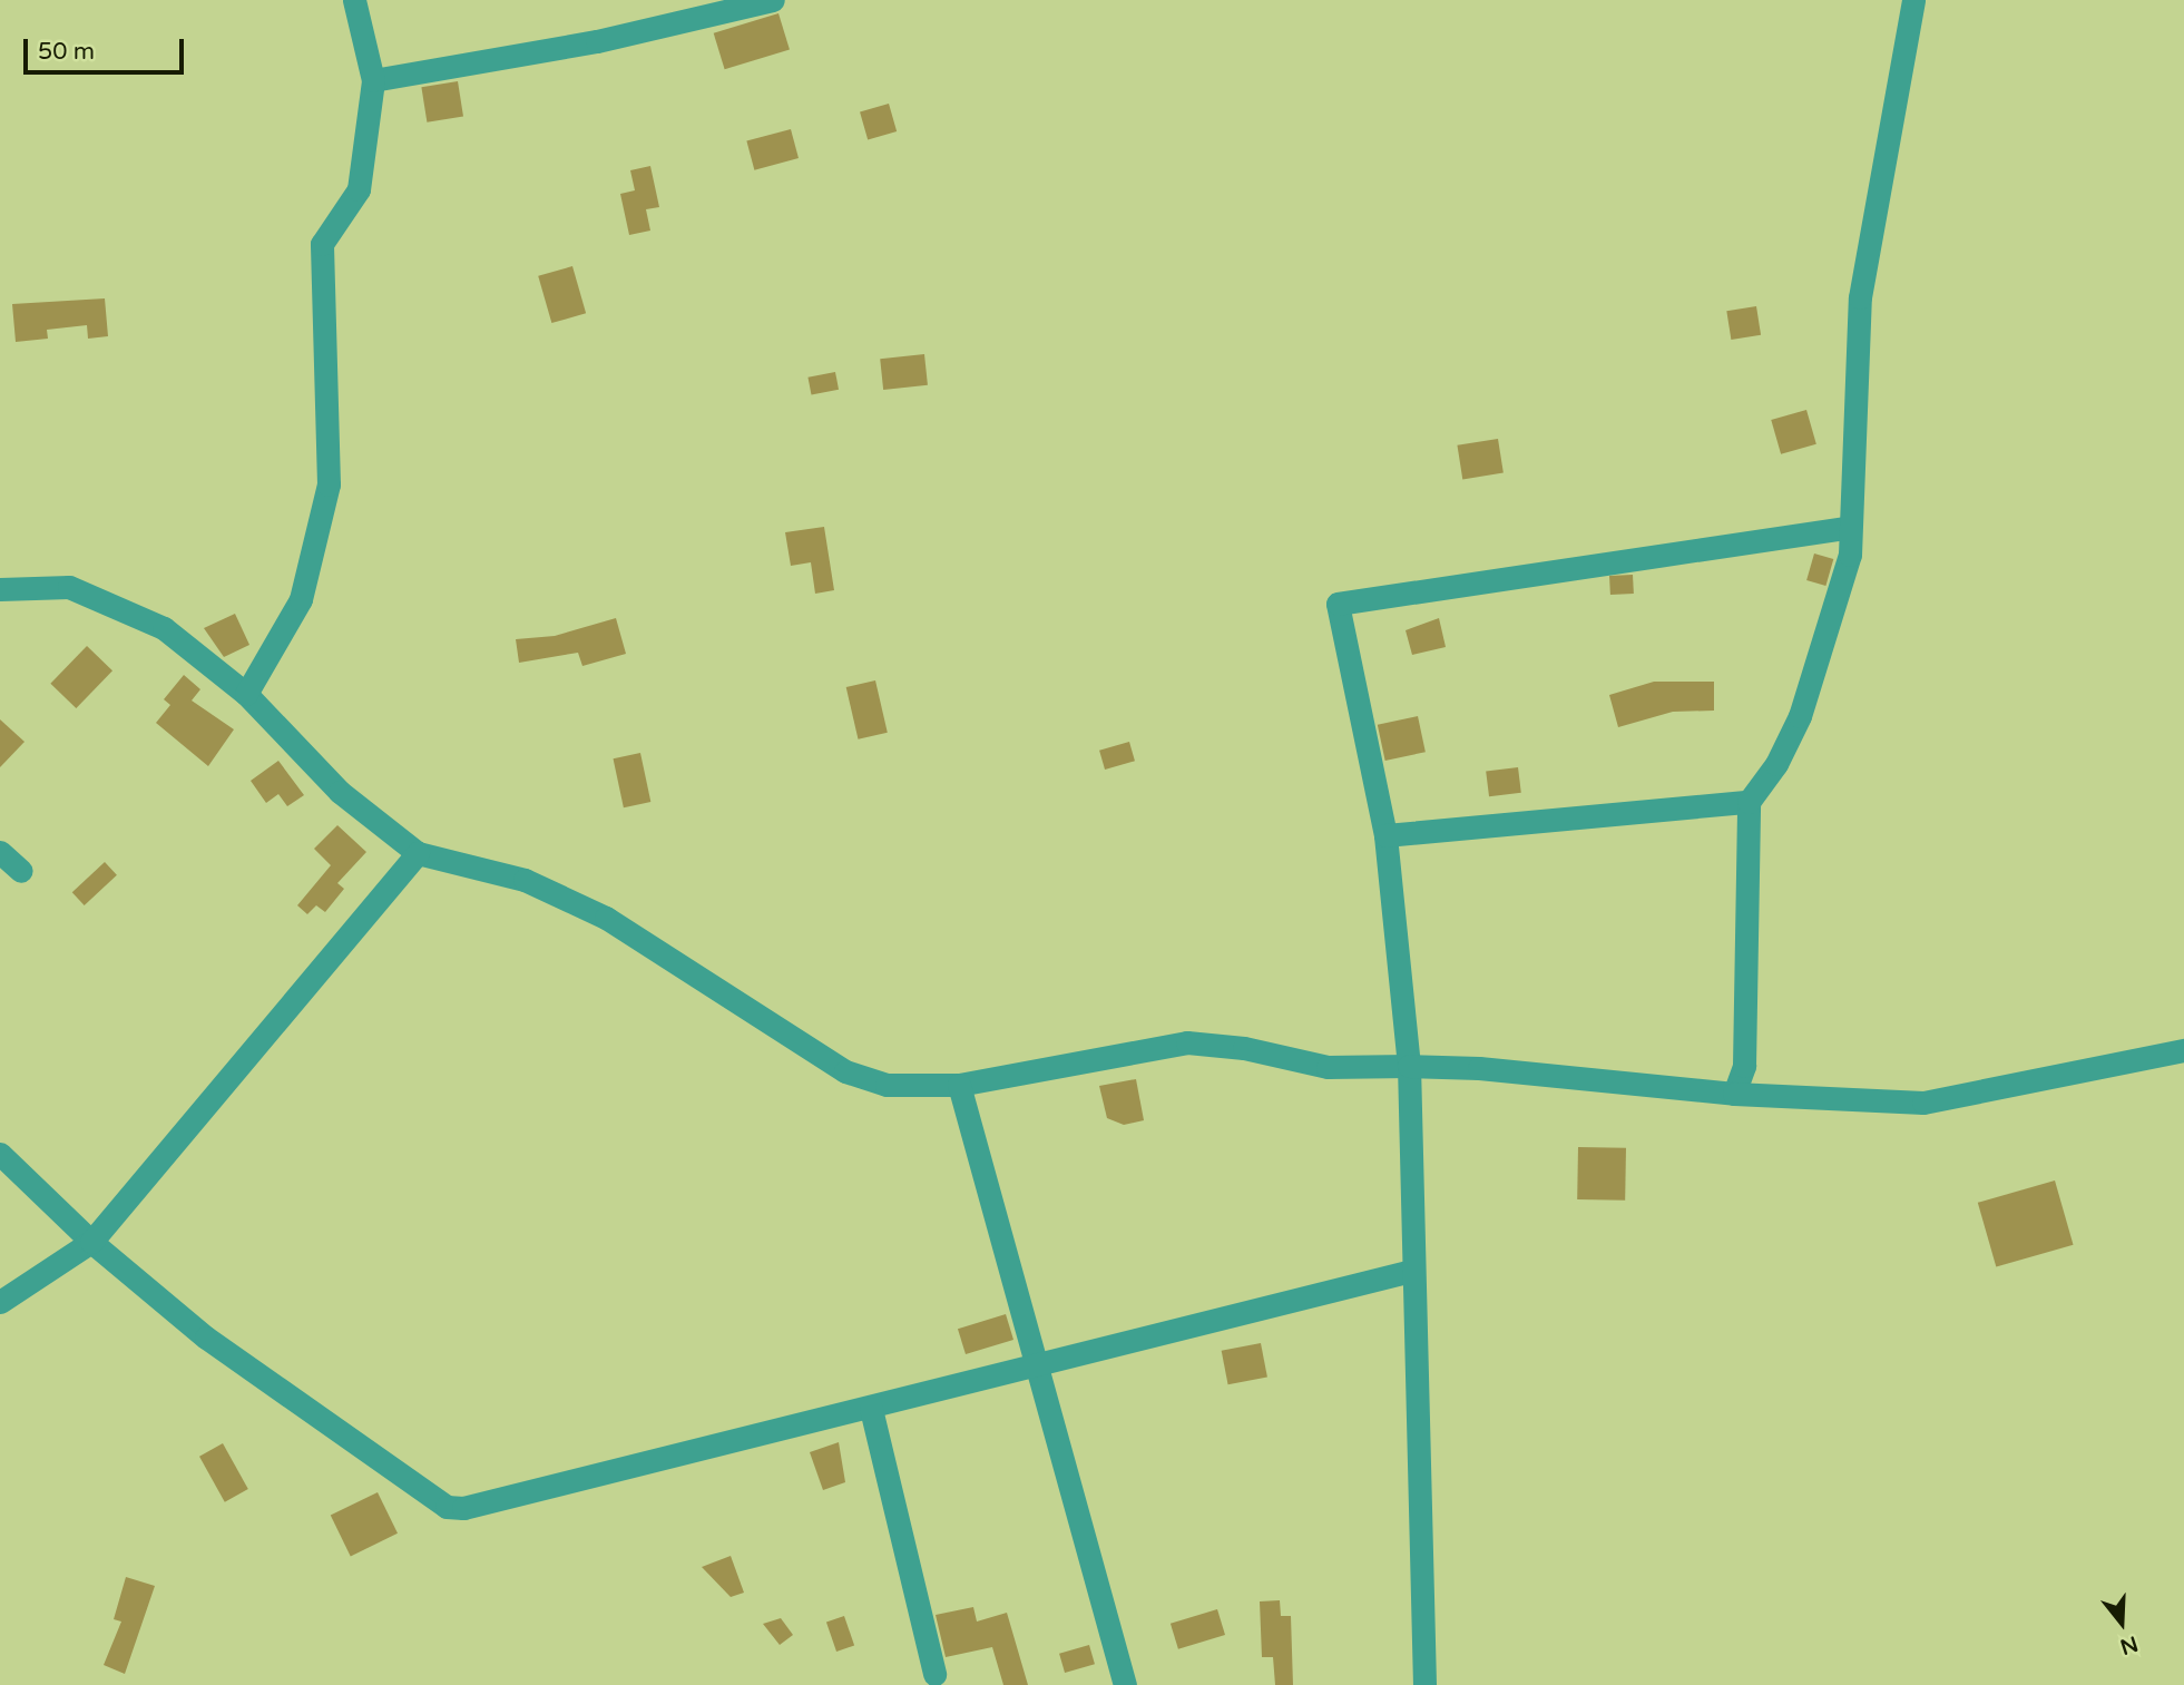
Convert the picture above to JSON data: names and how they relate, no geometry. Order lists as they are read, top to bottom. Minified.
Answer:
{"scale_bar":"50 m","north":"bottom"}
